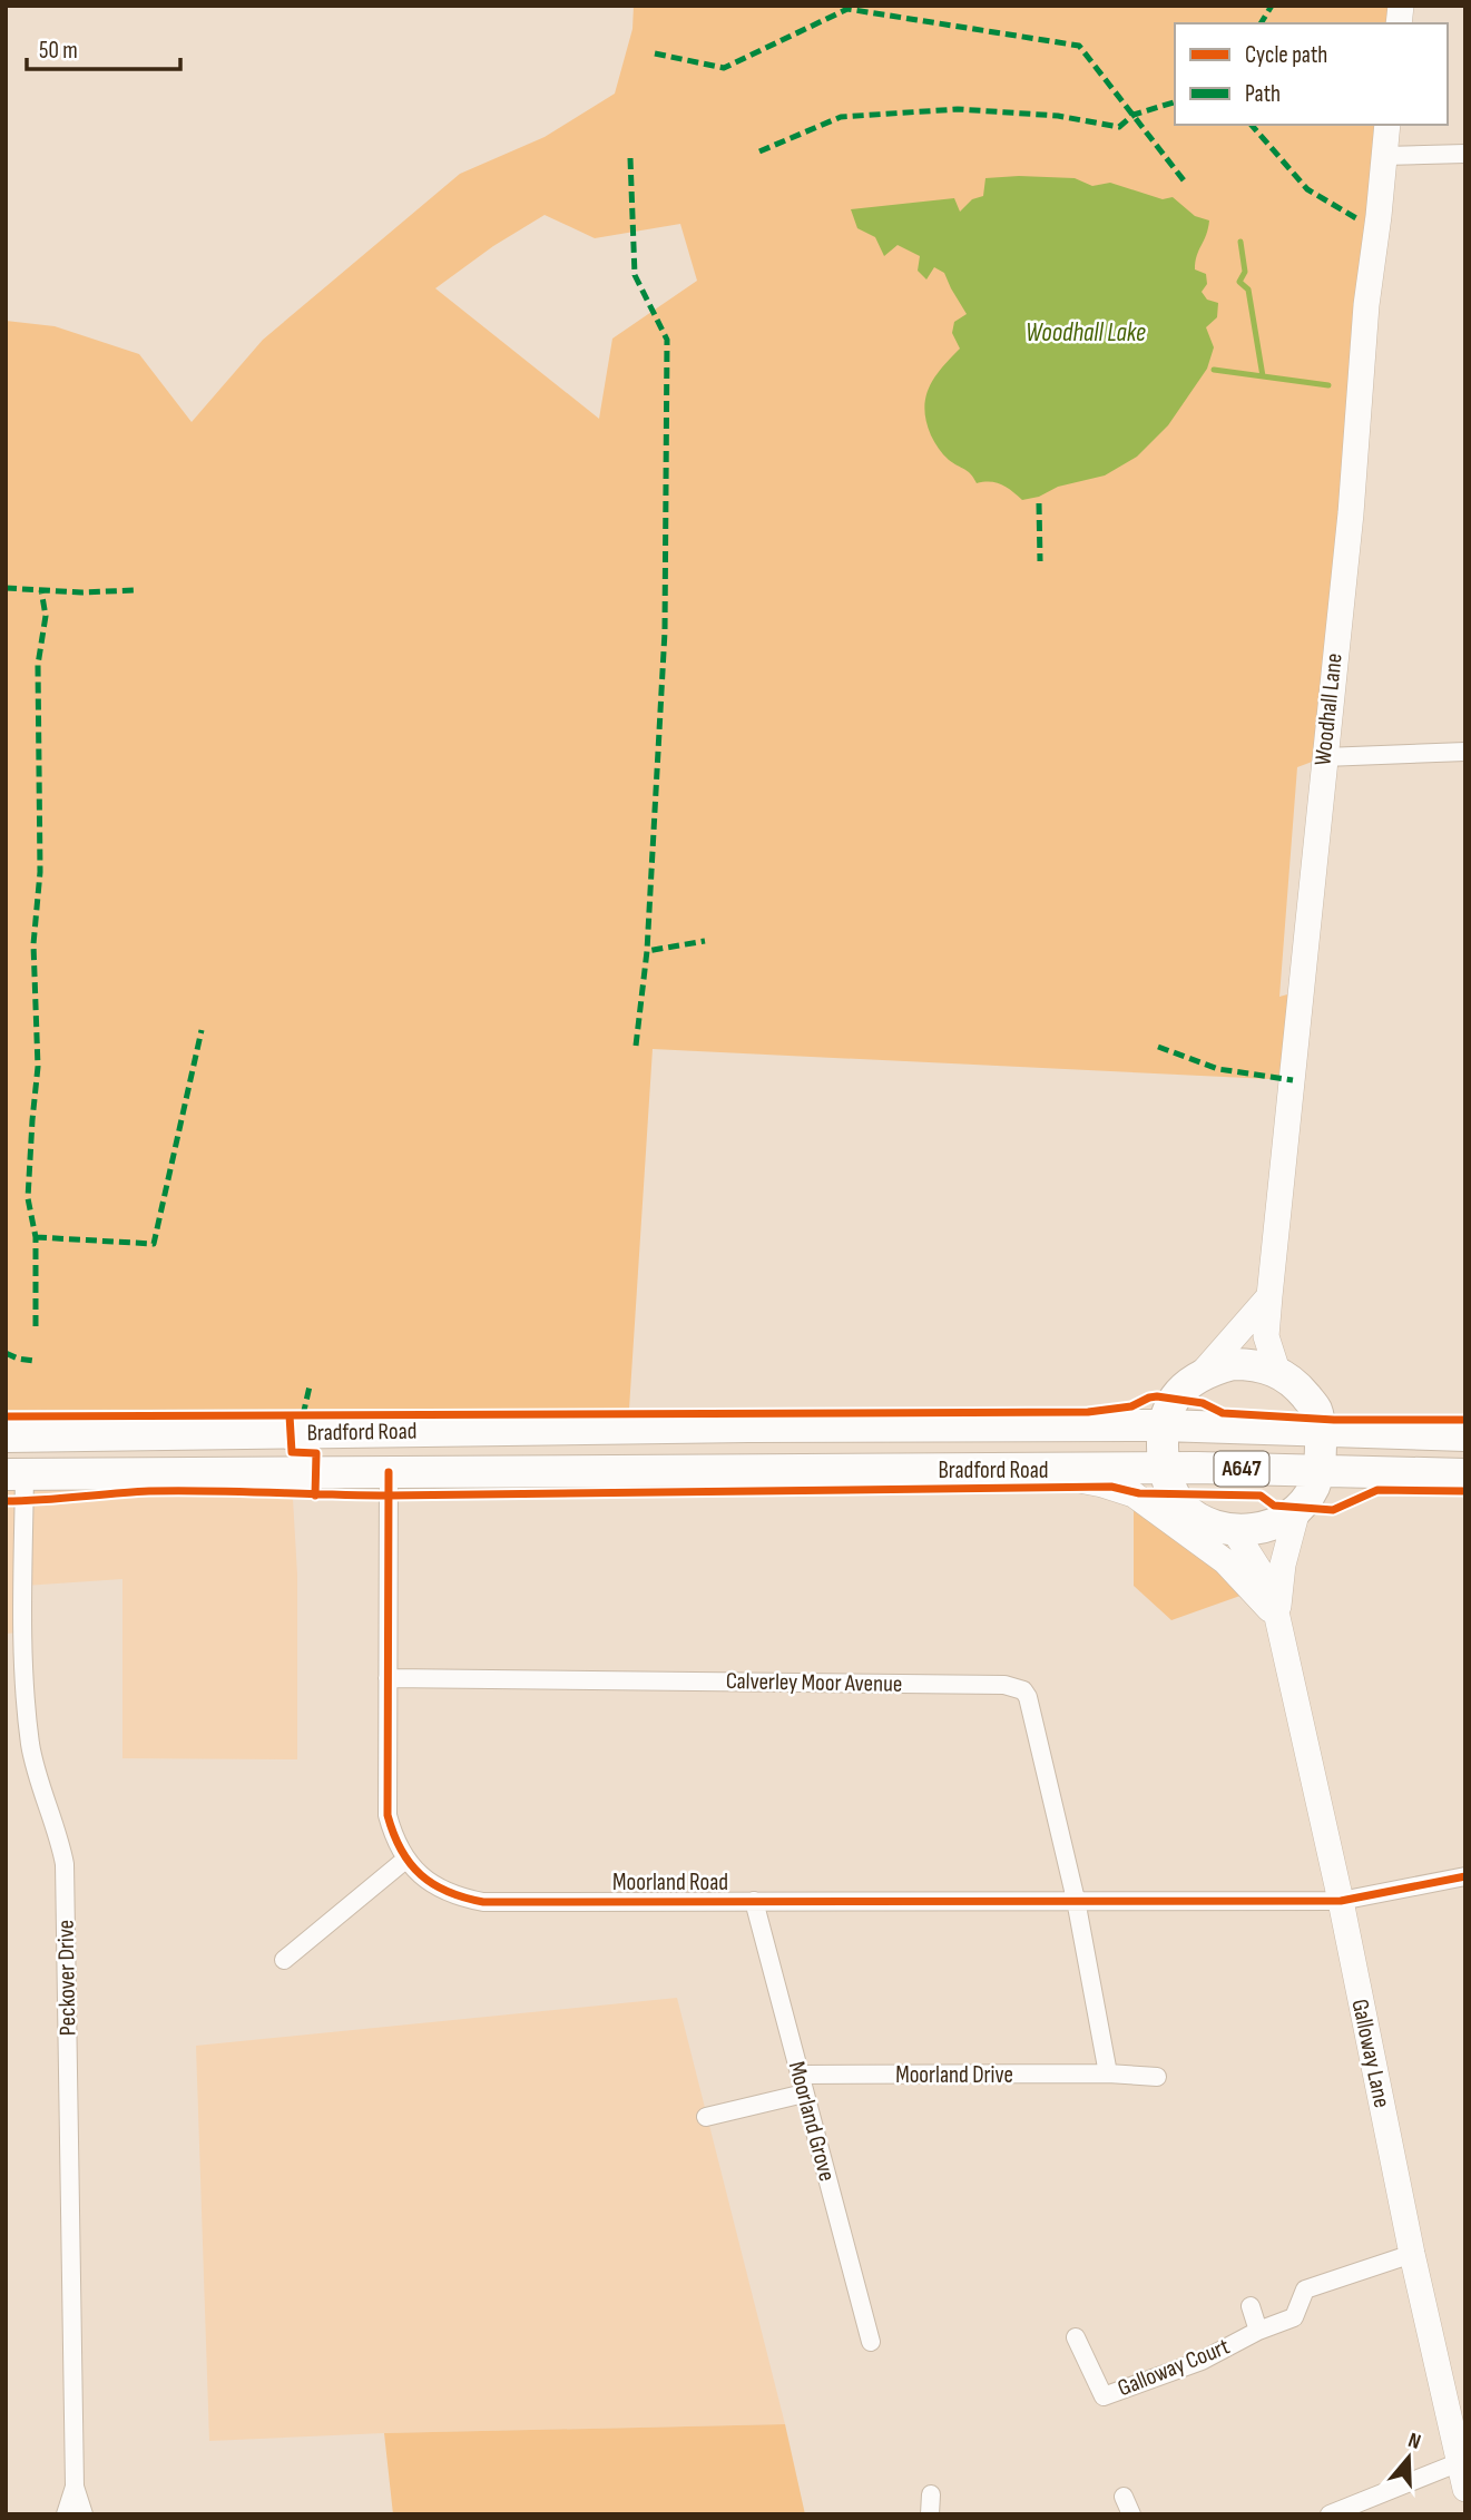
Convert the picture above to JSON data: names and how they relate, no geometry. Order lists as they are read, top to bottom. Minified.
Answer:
{"streets":{"highway":["Bradford Road","A647"],"main road":["Woodhall Lane","Galloway Lane"],"street":["Calverley Moor Avenue","Moorland Road","Peckover Drive","Moorland Drive","Moorland Grove","Galloway Court"]},"crossings":[["Bradford Road","Moorland Road"],["Bradford Road","Peckover Drive"],["Calverley Moor Avenue","Moorland Road"],["Moorland Road","Galloway Lane"],["Moorland Road","Moorland Grove"],["Galloway Lane","Galloway Court"],["Moorland Drive","Moorland Grove"]],"water":["Woodhall Lake"],"legend":["Cycle path","Path"],"scale_bar":"50 m","north":"top"}
